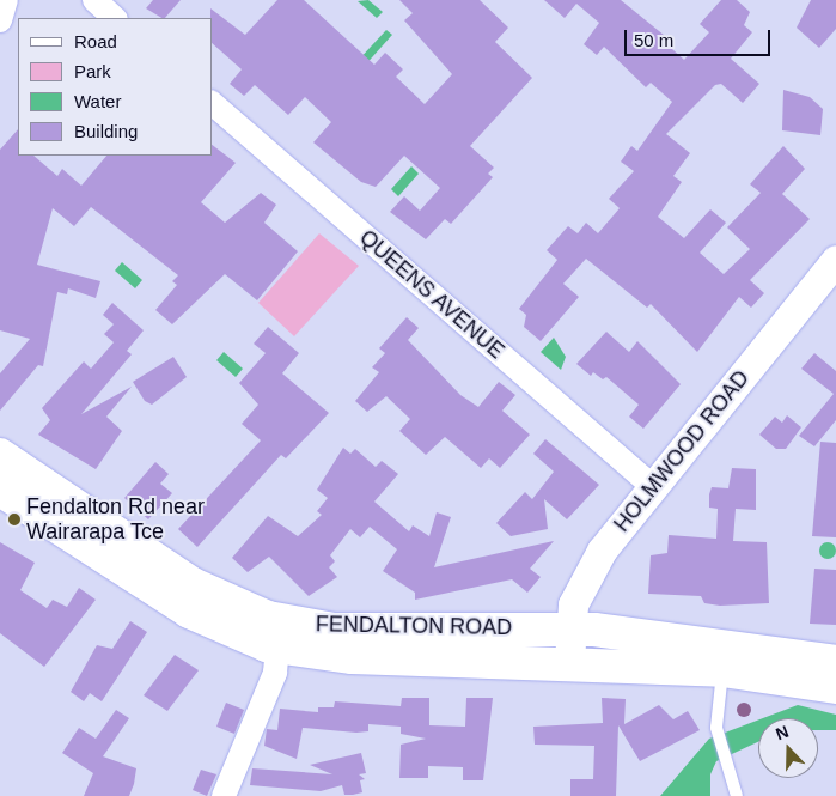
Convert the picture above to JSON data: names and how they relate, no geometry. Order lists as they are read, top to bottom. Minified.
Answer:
{"streets":{"main road":["FENDALTON ROAD"],"street":["QUEENS AVENUE","HOLMWOOD ROAD"]},"crossings":[["QUEENS AVENUE","HOLMWOOD ROAD"],["HOLMWOOD ROAD","FENDALTON ROAD"]],"places":["Fendalton Rd near Wairarapa Tce"],"legend":["Road","Park","Water","Building"],"scale_bar":"50 m","north":"top"}
